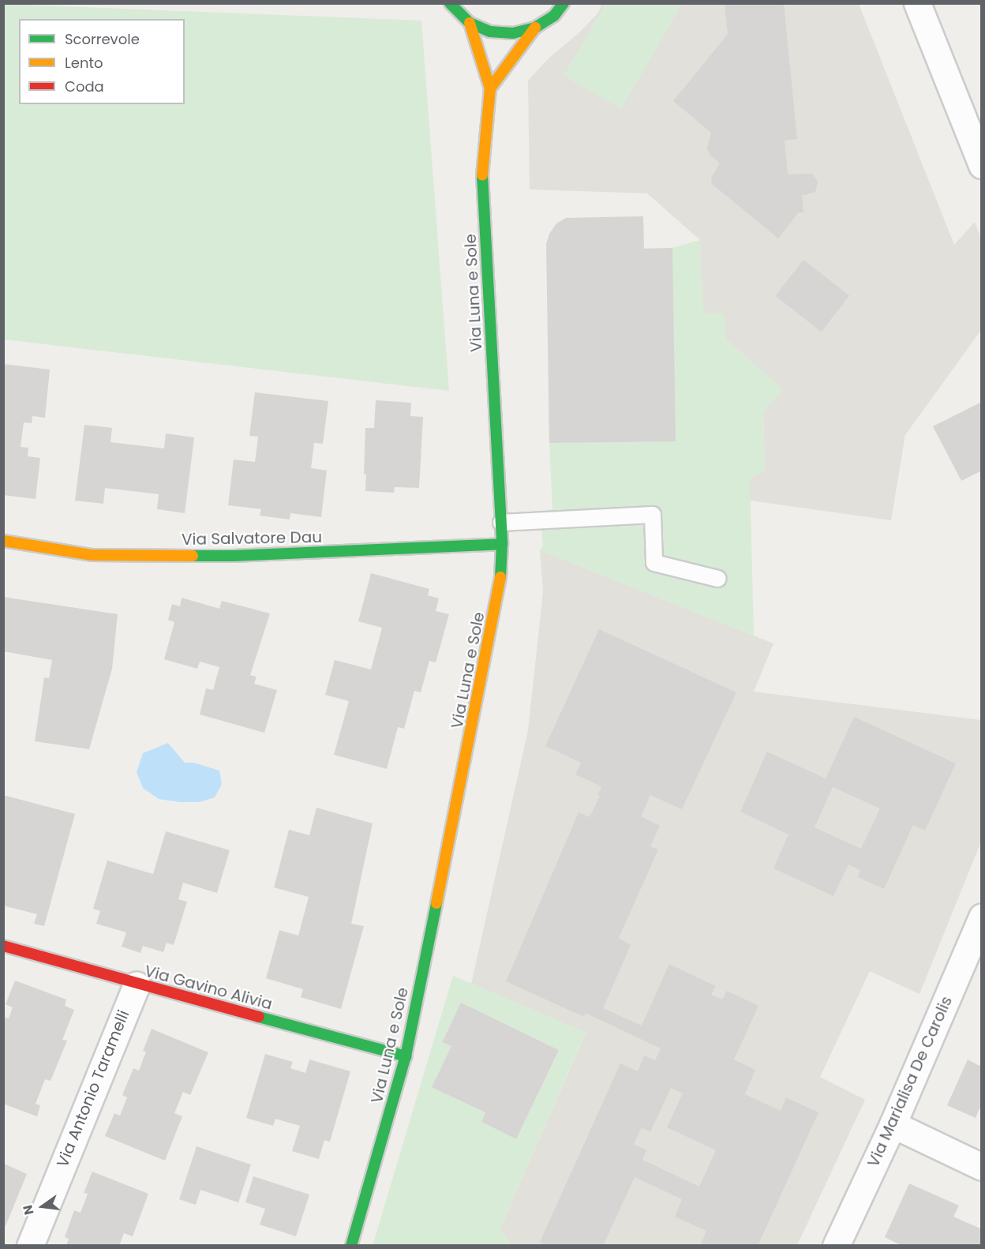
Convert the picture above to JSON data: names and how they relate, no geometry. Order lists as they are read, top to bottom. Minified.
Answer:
{"streets":{"street":["Via Luna e Sole","Via Salvatore Dau","Via Gavino Alivia","Via Marialisa De Carolis","Via Antonio Taramelli"]},"crossings":[["Via Luna e Sole","Via Salvatore Dau"],["Via Luna e Sole","Via Gavino Alivia"],["Via Gavino Alivia","Via Antonio Taramelli"]],"legend":["Scorrevole","Lento","Coda"],"north":"left"}
